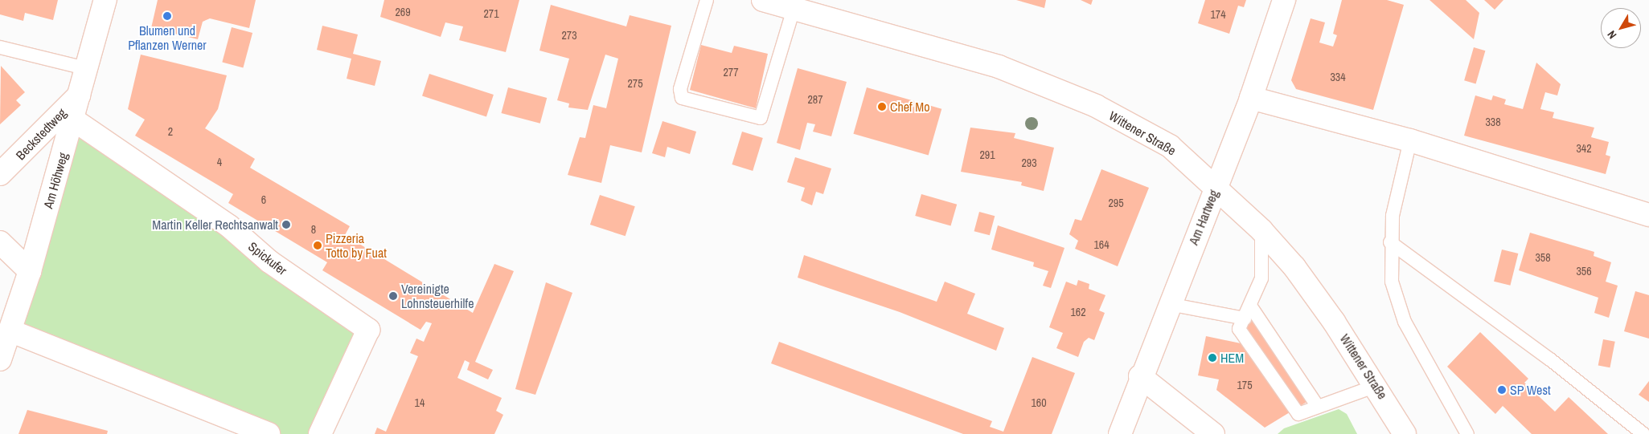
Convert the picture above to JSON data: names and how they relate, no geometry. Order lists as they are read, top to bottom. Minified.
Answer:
{"streets":{"street":["Wittener Straße","Beckstedtweg","Am Höhweg","Am Hartweg","Spickufer"]},"crossings":[["Wittener Straße","Am Hartweg"],["Beckstedtweg","Am Höhweg"],["Am Höhweg","Spickufer"]],"places":["Blumen und Pflanzen Werner","Chef Mo","Martin Keller Rechtsanwalt","Pizzeria Totto by Fuat","Vereinigte Lohnsteuerhilfe","HEM","SP West"],"house_numbers":["269","271","174","273","277","334","275","287","338","2","342","291","4","293","6","295","8","164","358","356","162","175","14","160"],"north":"bottom left"}
